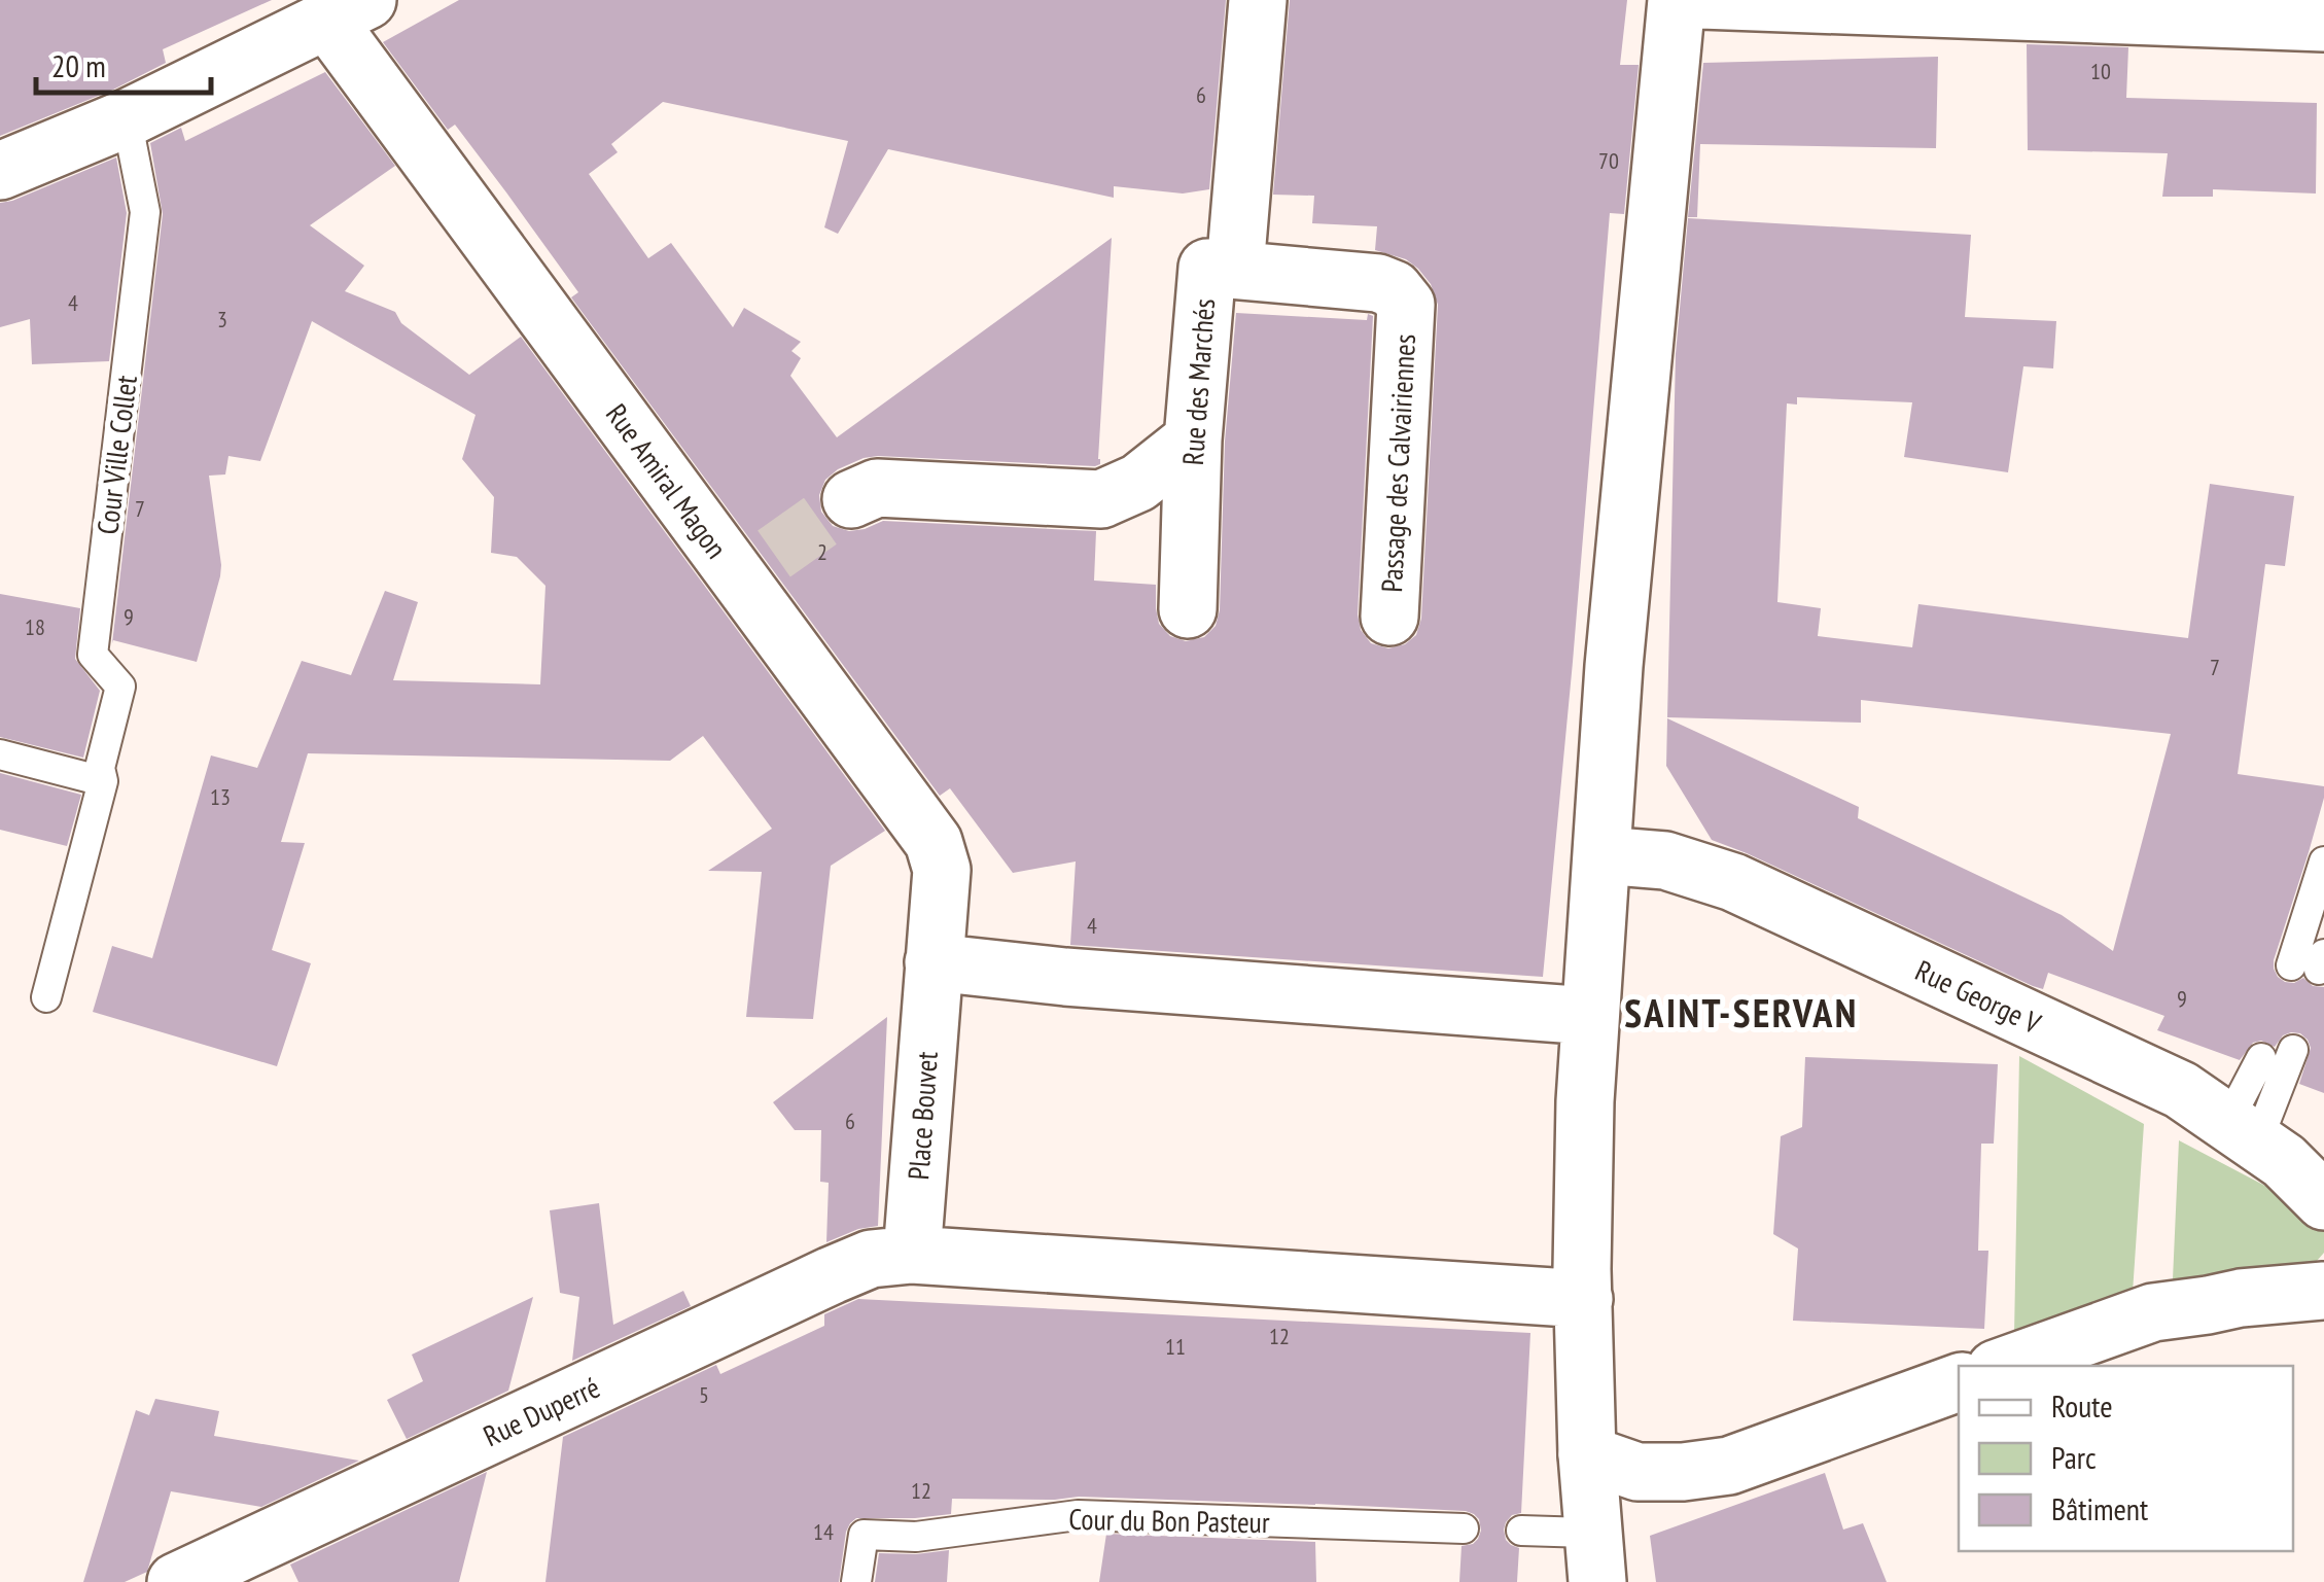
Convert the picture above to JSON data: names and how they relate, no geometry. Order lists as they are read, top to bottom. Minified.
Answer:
{"streets":{"street":["Rue des Marchés","Passage des Calvairiennes","Rue Amiral Magon","Rue George V","Place Bouvet","Rue Duperré"],"lane":["Cour Ville Collet","Cour du Bon Pasteur"]},"crossings":[["Rue des Marchés","Passage des Calvairiennes"],["Rue Amiral Magon","Place Bouvet"],["Place Bouvet","Rue Duperré"]],"districts":["SAINT-SERVAN"],"house_numbers":["10","6","70","4","3","7","2","9","18","7","13","4","9","6","12","11","5","12","14"],"legend":["Route","Parc","Bâtiment"],"scale_bar":"20 m"}
